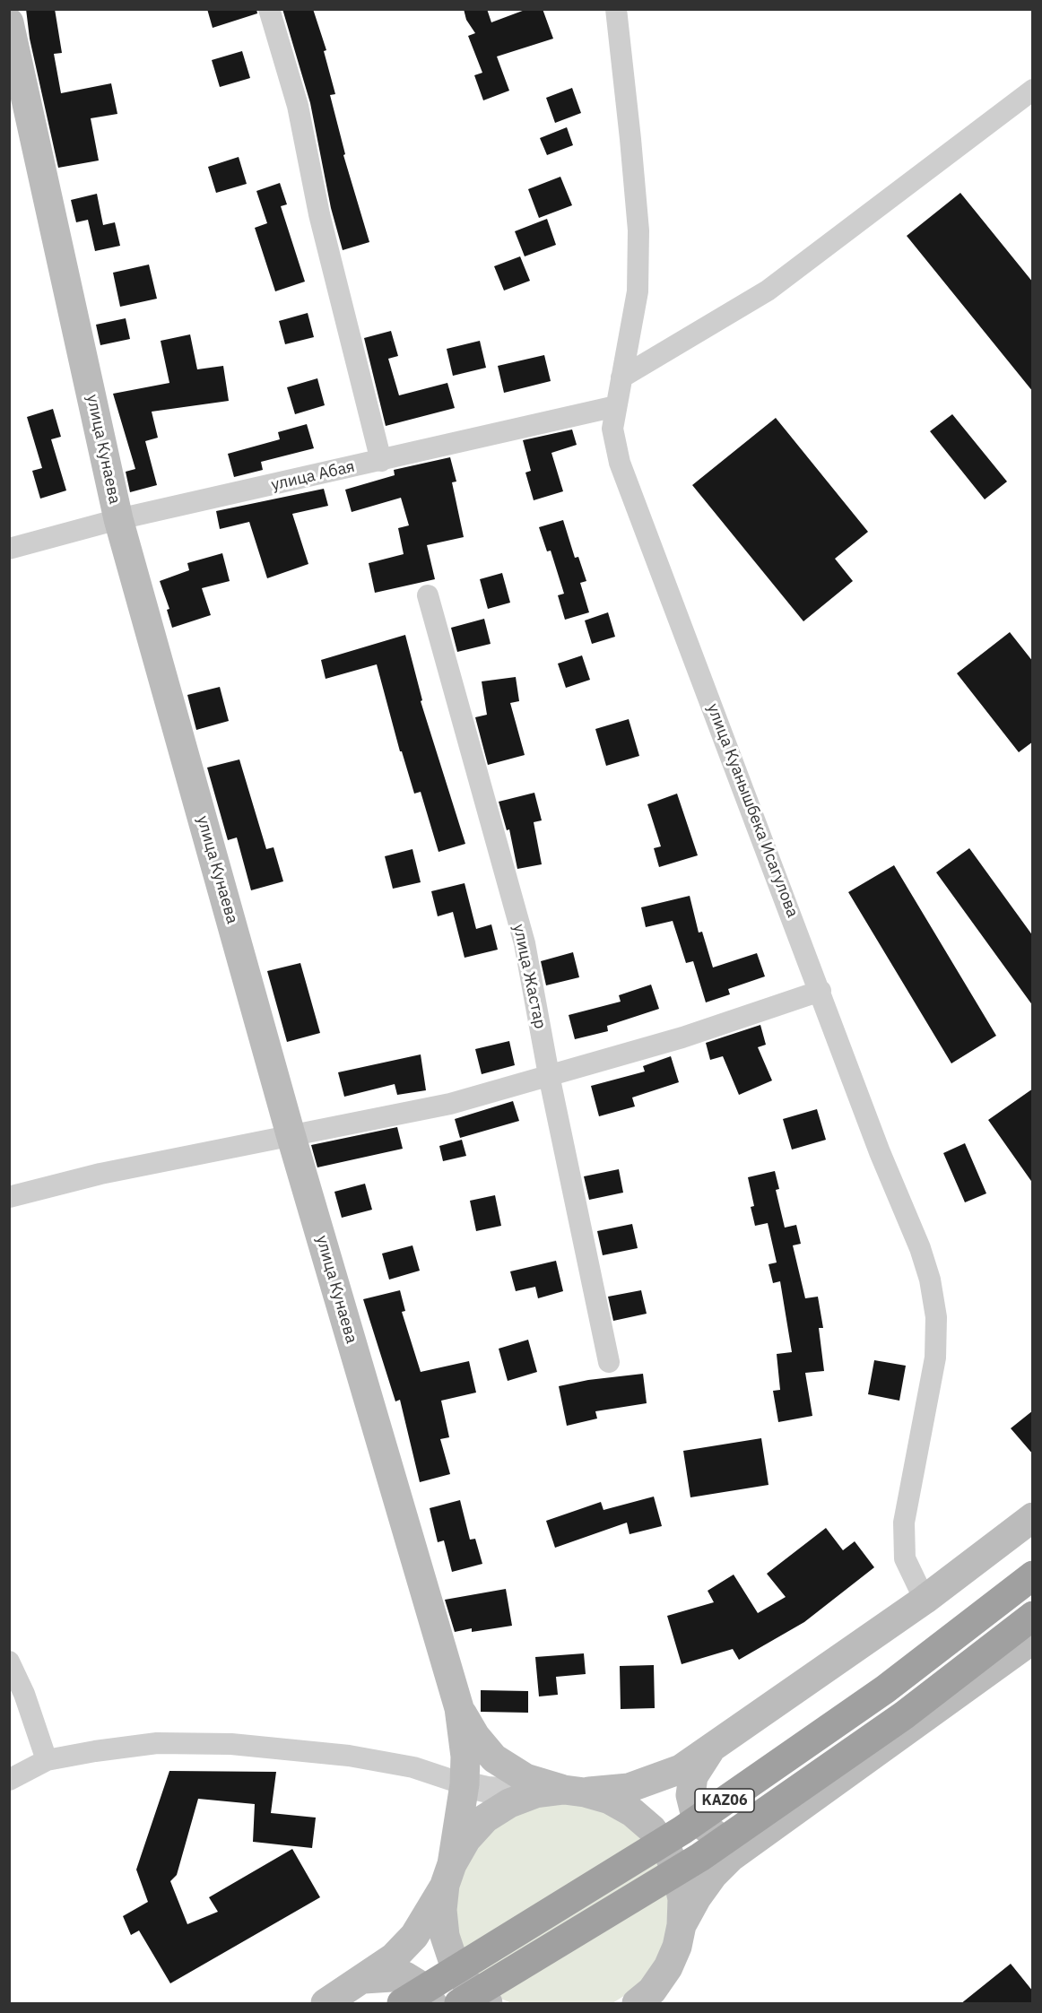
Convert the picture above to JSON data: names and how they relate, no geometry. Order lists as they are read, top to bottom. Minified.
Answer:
{"streets":{"highway":["KАZ06"],"main road":["улица Кунаева"],"street":["улица Абая","улица Куанышбека Исагулова","улица Жастар"]},"crossings":[["улица Кунаева","улица Абая"],["улица Абая","улица Куанышбека Исагулова"]]}
